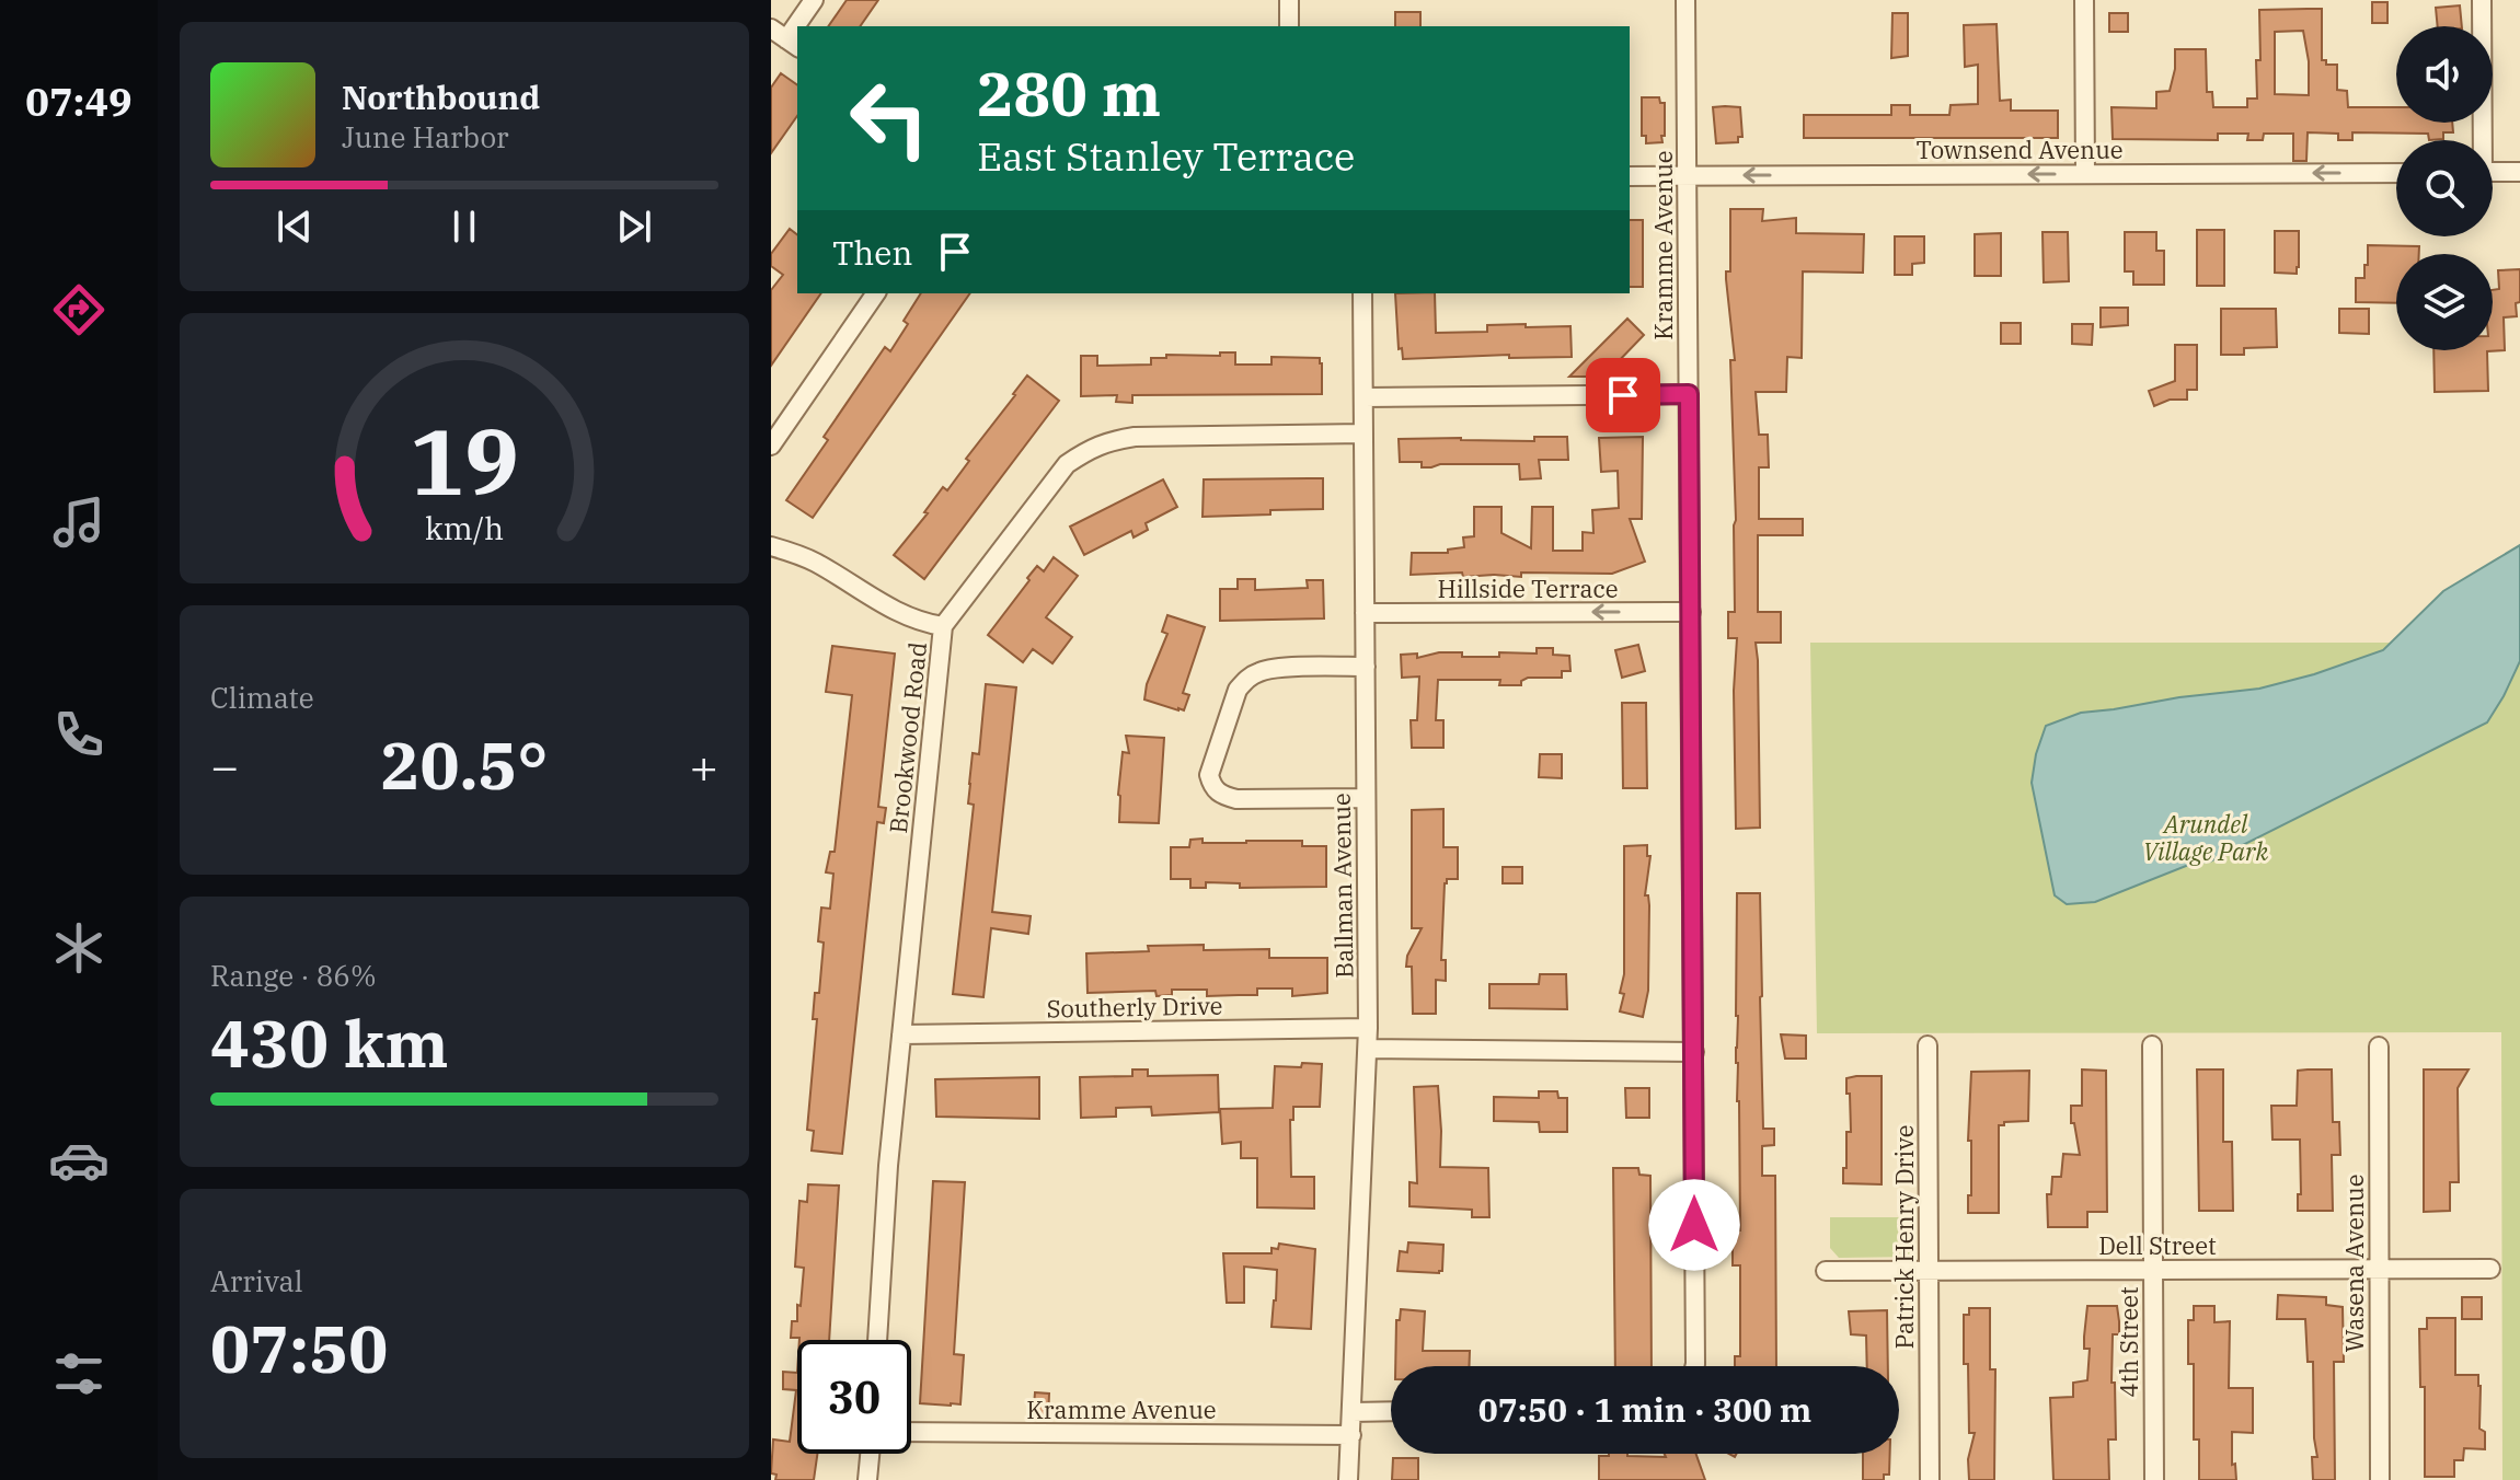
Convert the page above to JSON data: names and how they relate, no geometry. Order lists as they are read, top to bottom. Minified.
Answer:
{"streets":{"street":["Townsend Avenue","Kramme Avenue","Hillside Terrace","Brookwood Road","Ballman Avenue","Southerly Drive","Patrick Henry Drive","Dell Street","Wasena Avenue","4th Street"]},"crossings":[["Townsend Avenue","Kramme Avenue"],["Kramme Avenue","Hillside Terrace"],["Kramme Avenue","Ballman Avenue"],["Hillside Terrace","Ballman Avenue"],["Brookwood Road","Ballman Avenue"],["Brookwood Road","Southerly Drive"],["Ballman Avenue","Southerly Drive"],["Patrick Henry Drive","Dell Street"],["Dell Street","Wasena Avenue"],["Dell Street","4th Street"]],"one_way":["Townsend Avenue","Hillside Terrace"],"parks":["Arundel Village Park"],"page":{"tabs":"07:49","turn":["280 m","East Stanley Terrace"],"song":["Northbound","June Harbor"],"then":"Then","tile":["Climate",["Range · 86%","430 km"],["Arrival","07:50"]],"heat":["−","20.5°","+"],"limit":"30","trip":"07:50 · 1 min · 300 m","gauge":["19","km/h"]}}
